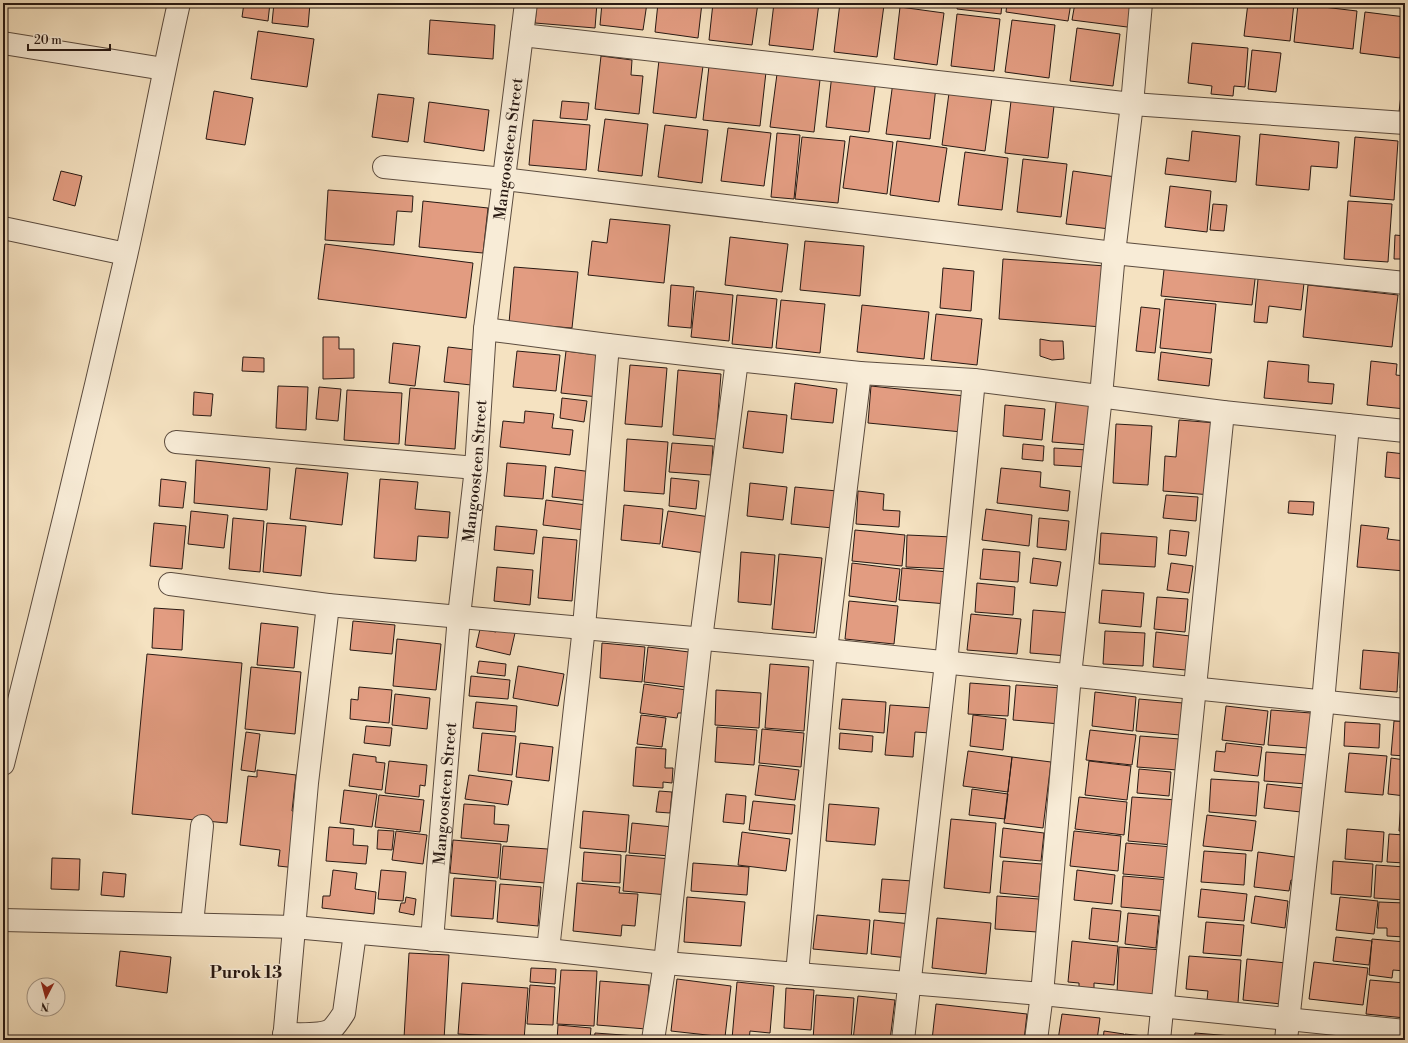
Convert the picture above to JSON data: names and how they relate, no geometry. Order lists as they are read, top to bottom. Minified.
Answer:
{"streets":{"street":["Mangoosteen Street"]},"districts":["Purok 13"],"scale_bar":"20 m","north":"bottom"}
